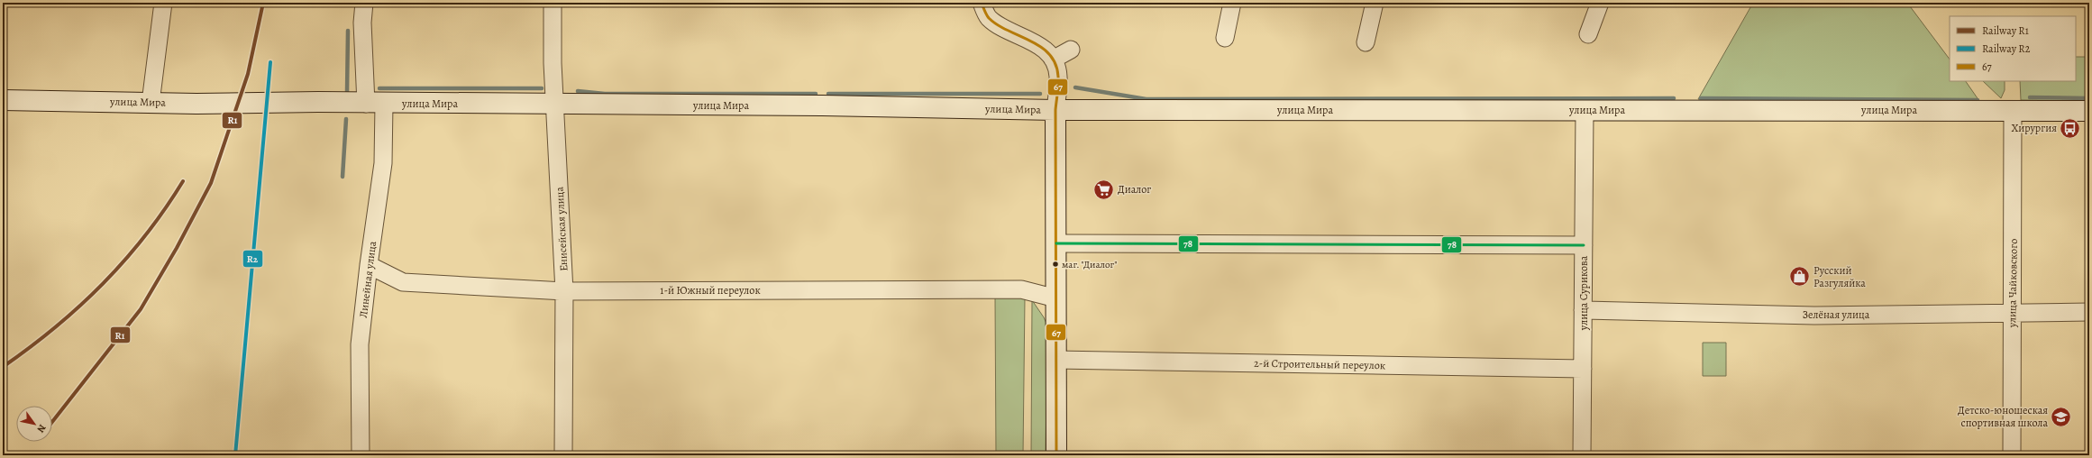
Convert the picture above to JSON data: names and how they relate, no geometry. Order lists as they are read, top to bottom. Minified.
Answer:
{"streets":{"main road":["улица Мира"],"street":["Енисейская улица","Линейная улица","улица Чайковского","1-й Южный переулок","улица Сурикова","Зелёная улица","2-й Строительный переулок"]},"crossings":[["улица Мира","Енисейская улица"],["улица Мира","Линейная улица"],["улица Мира","улица Чайковского"],["улица Мира","улица Сурикова"],["Енисейская улица","1-й Южный переулок"],["Линейная улица","1-й Южный переулок"],["улица Чайковского","Зелёная улица"],["улица Сурикова","Зелёная улица"],["улица Сурикова","2-й Строительный переулок"]],"places":{"bus stop":["Хирургия"],"supermarket":["Диалог"],"other":["маг. \"Диалог\""],"shop":["Русский Разгуляйка"],"school or university":["Детско-юношеская спортивная школа"]},"lines":["rail line R1","transit line 67","rail line R2","transit line 78"],"legend":["Railway R1","Railway R2","67"],"north":"bottom right"}
